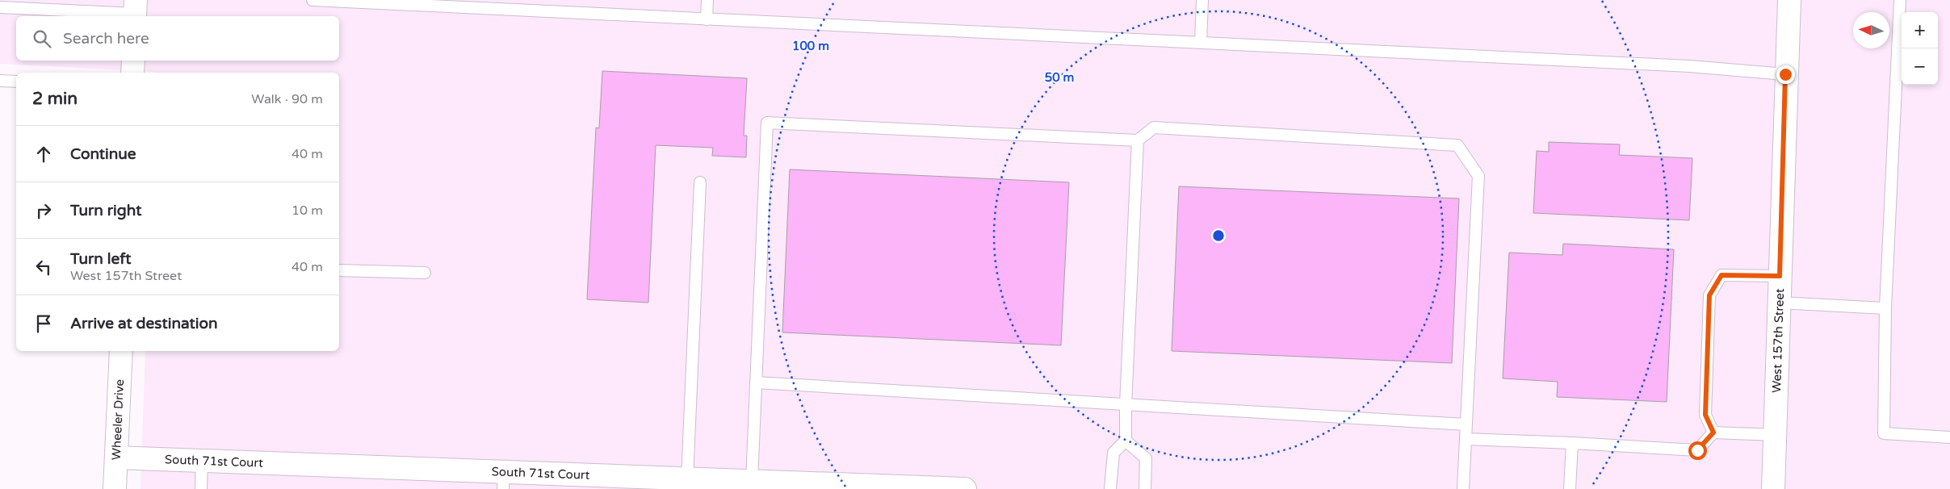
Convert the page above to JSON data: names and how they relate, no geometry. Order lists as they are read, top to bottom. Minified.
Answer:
{"streets":{"street":["West 157th Street","Wheeler Drive","South 71st Court"]},"crossings":[["Wheeler Drive","South 71st Court"]],"north":"left","page":{"map_buttons":["+","−"],"search":"Search here","heading":["2 min","Walk · 90 m"],"list":[["Continue","40 m"],["Turn right","10 m"],["Turn left","West 157th Street","40 m"],"Arrive at destination"]},"rings":["100 m","50 m"]}
